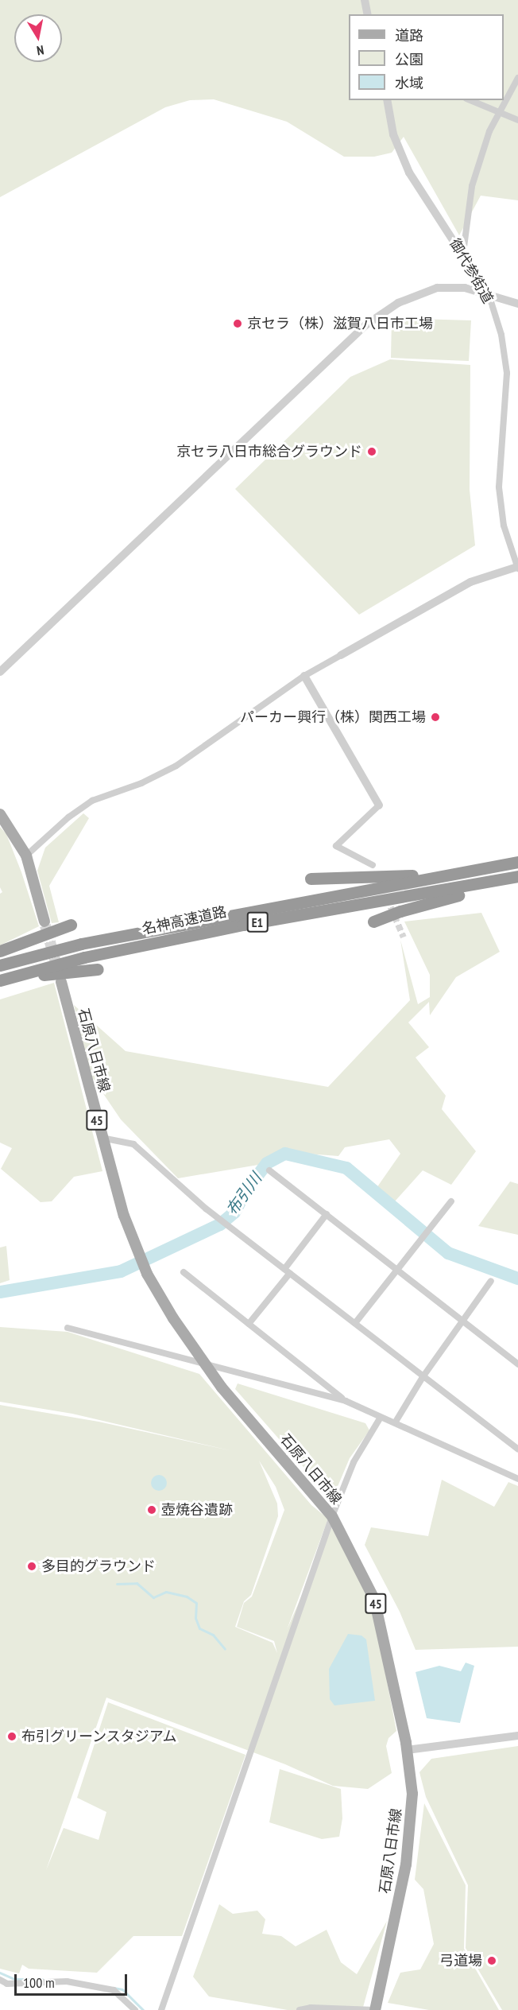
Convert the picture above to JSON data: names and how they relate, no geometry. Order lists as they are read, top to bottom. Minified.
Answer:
{"streets":{"highway":["名神高速道路","E1"],"main road":["石原八日市線","45"],"street":["御代参街道"]},"water":["布引川"],"places":["京セラ（株）滋賀八日市工場","京セラ八日市総合グラウンド","パーカー興行（株）関西工場","壺焼谷遺跡","多目的グラウンド","布引グリーンスタジアム","弓道場"],"legend":["道路","公園","水域"],"scale_bar":"100 m","north":"bottom"}
